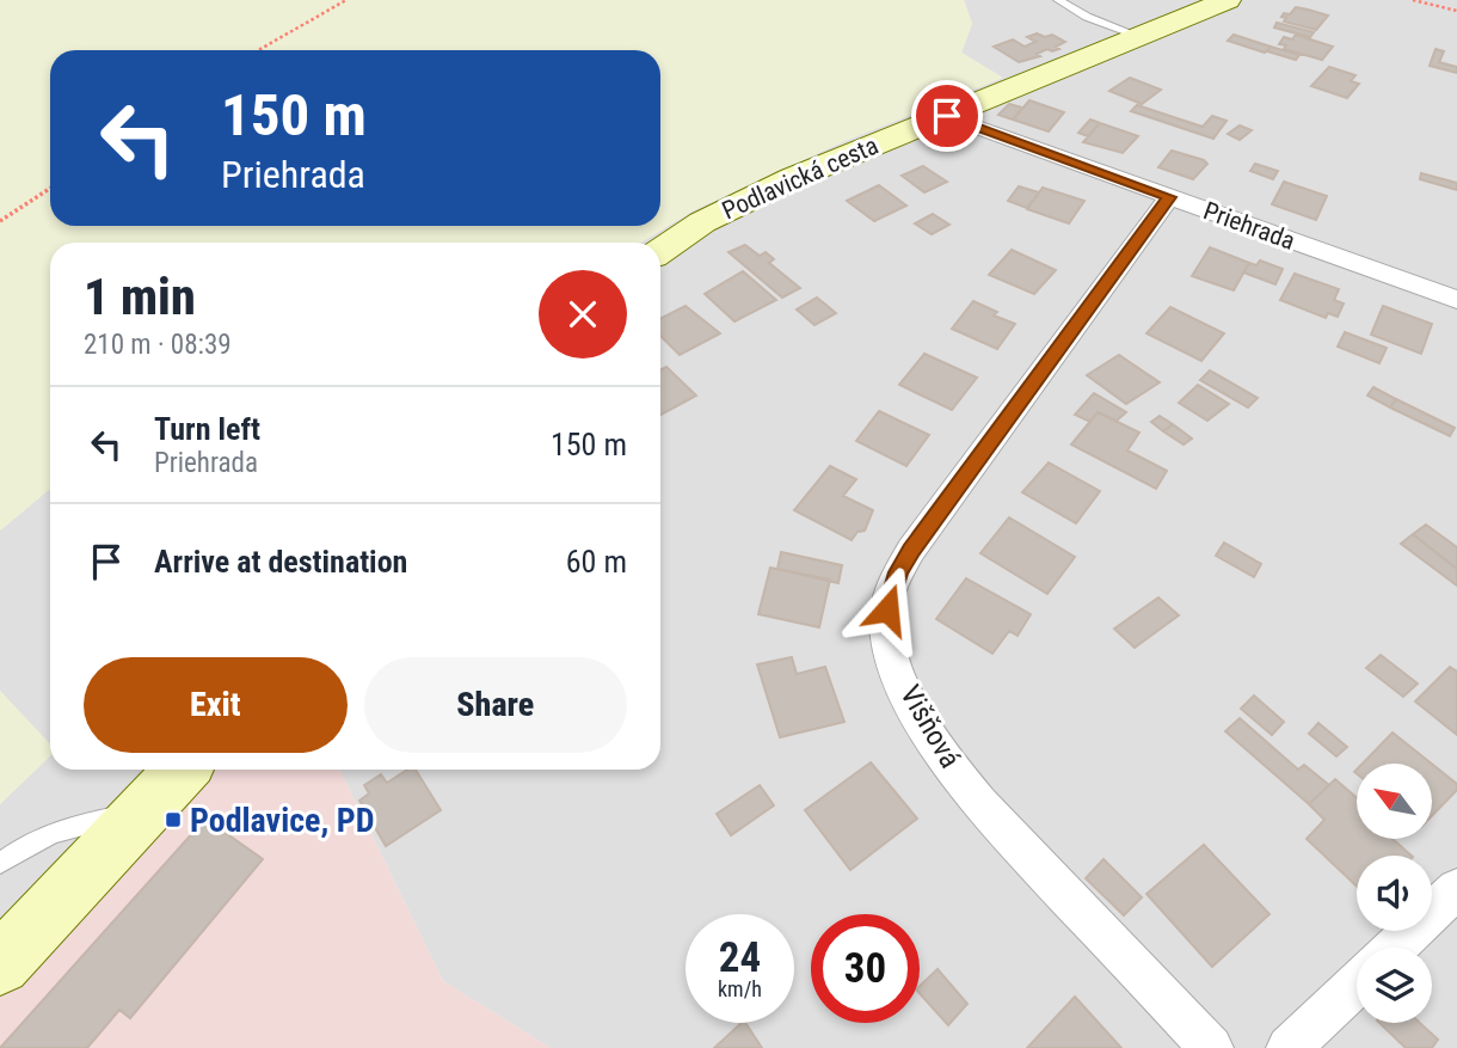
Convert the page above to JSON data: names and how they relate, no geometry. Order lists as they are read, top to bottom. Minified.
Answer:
{"streets":{"main road":["Podlavická cesta"],"street":["Priehrada","Višňová"]},"crossings":[["Podlavická cesta","Priehrada"],["Priehrada","Višňová"]],"places":{"transit":["Podlavice, PD"]},"north":"top left","page":{"turn":["150 m","Priehrada"],"heading":["1 min","210 m · 08:39"],"list":[{"name":"Turn left","note":"Priehrada","value":"150 m"},{"name":"Arrive at destination","value":"60 m"}],"buttons":["Exit","Share"],"speed":"24 km/h","limit":"30"}}
